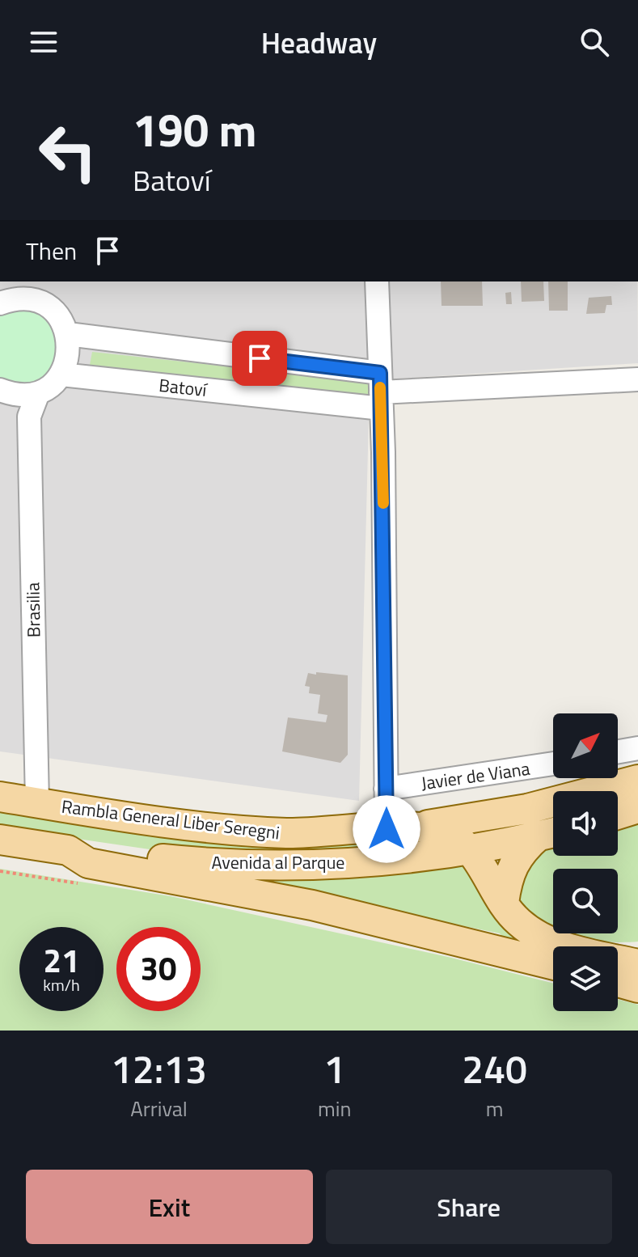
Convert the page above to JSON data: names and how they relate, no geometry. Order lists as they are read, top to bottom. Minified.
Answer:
{"streets":{"main road":["Rambla General Liber Seregni","Avenida al Parque"],"street":["Batoví","Brasilia","Javier de Viana"]},"crossings":[["Brasilia","Rambla General Liber Seregni"],["Rambla General Liber Seregni","Avenida al Parque"]],"north":"top right","page":{"header":"Headway","turn":["190 m","Batoví"],"then":"Then","speed":"21 km/h","limit":"30","eta":["12:13","Arrival","1","min","240","m"],"buttons":["Exit","Share"]}}
